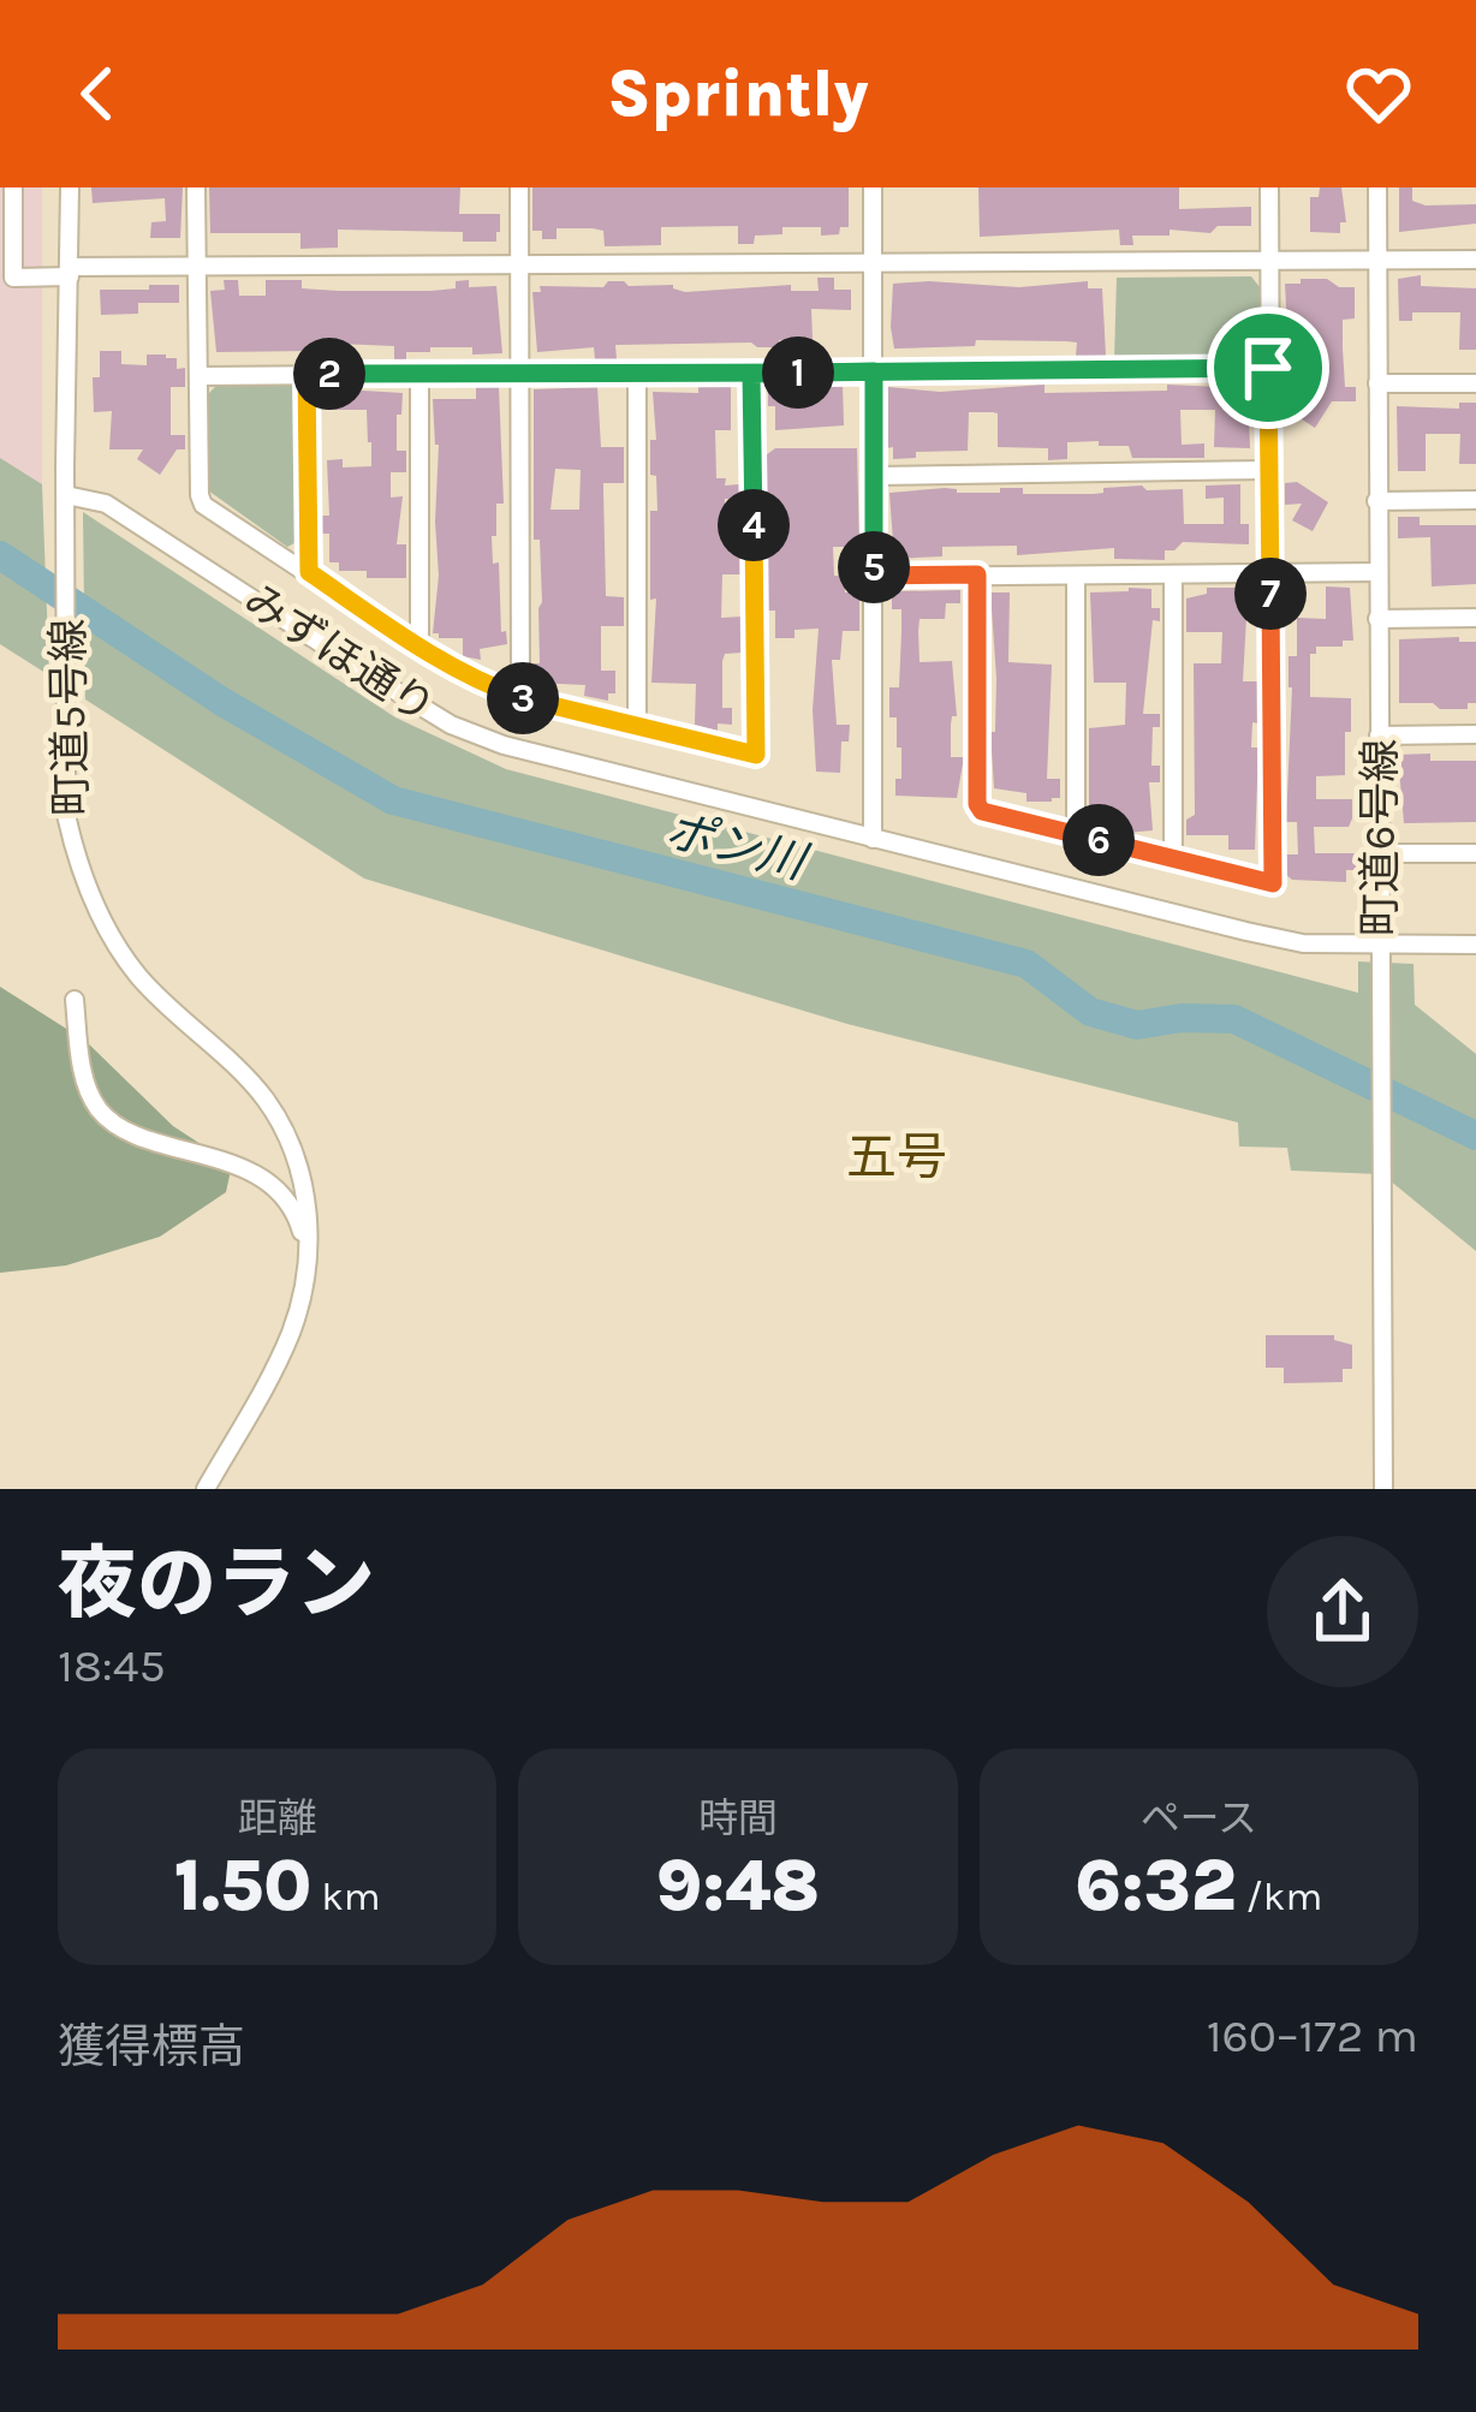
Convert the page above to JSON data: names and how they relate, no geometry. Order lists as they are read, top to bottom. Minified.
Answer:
{"streets":{"street":["みずほ通り","町道5号線","町道6号線"]},"crossings":[["みずほ通り","町道5号線"],["みずほ通り","町道6号線"]],"districts":["五号"],"water":["ポン川"],"page":{"header":"Sprintly","pins":["1","2","4","5","7","3","6"],"heading":["夜のラン","18:45"],"stats":[["距離","1.50 km"],["時間","9:48"],["ペース","6:32 /km"]],"chart":["獲得標高","160–172 m"]}}
